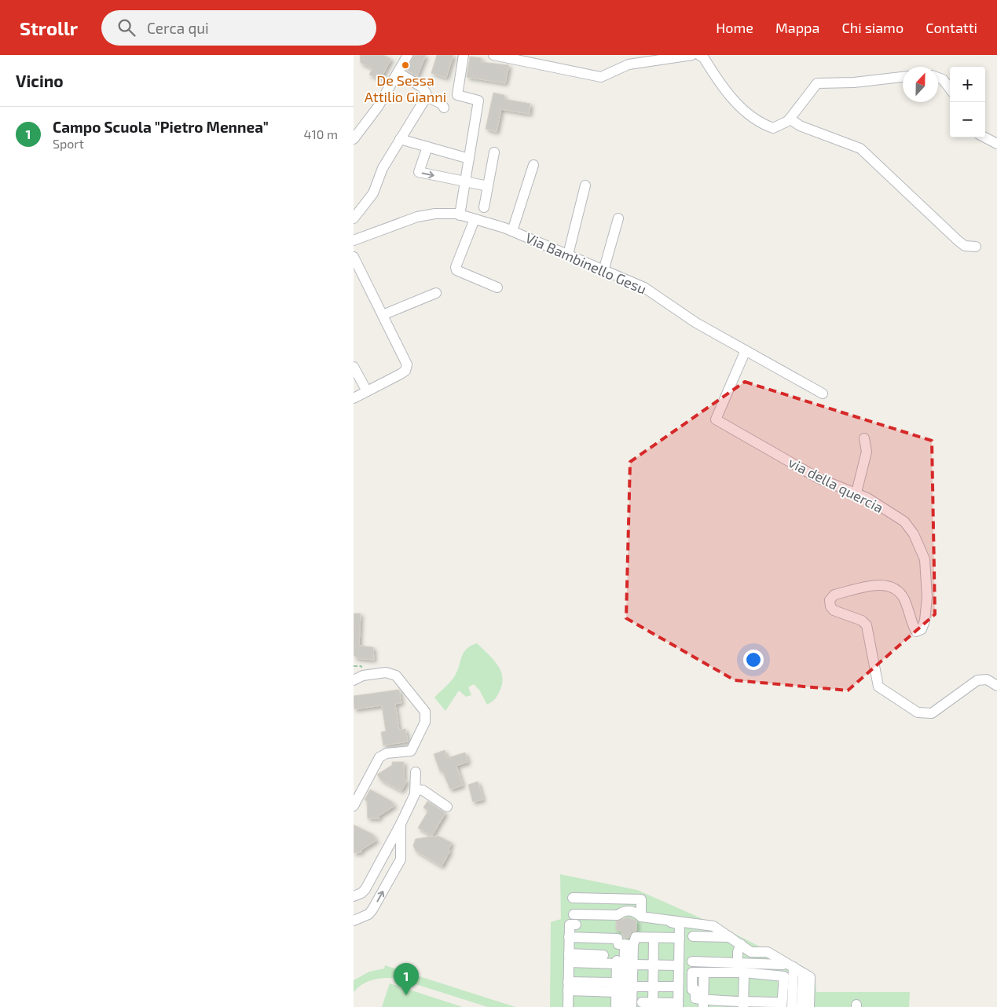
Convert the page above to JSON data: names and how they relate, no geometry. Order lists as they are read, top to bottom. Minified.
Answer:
{"streets":{"street":["Via Bambinello Gesu","via della quercia"]},"crossings":[["Via Bambinello Gesu","via della quercia"]],"places":["De Sessa Attilio Gianni"],"north":"top","page":{"header":"Strollr","search":"Cerca qui","nav":["Home","Mappa","Chi siamo","Contatti"],"heading":"Vicino","map_buttons":["+","−"],"list":[{"mark":"1","name":"Campo Scuola \"Pietro Mennea\"","note":"Sport","value":"410 m"}],"pins":"1"}}
